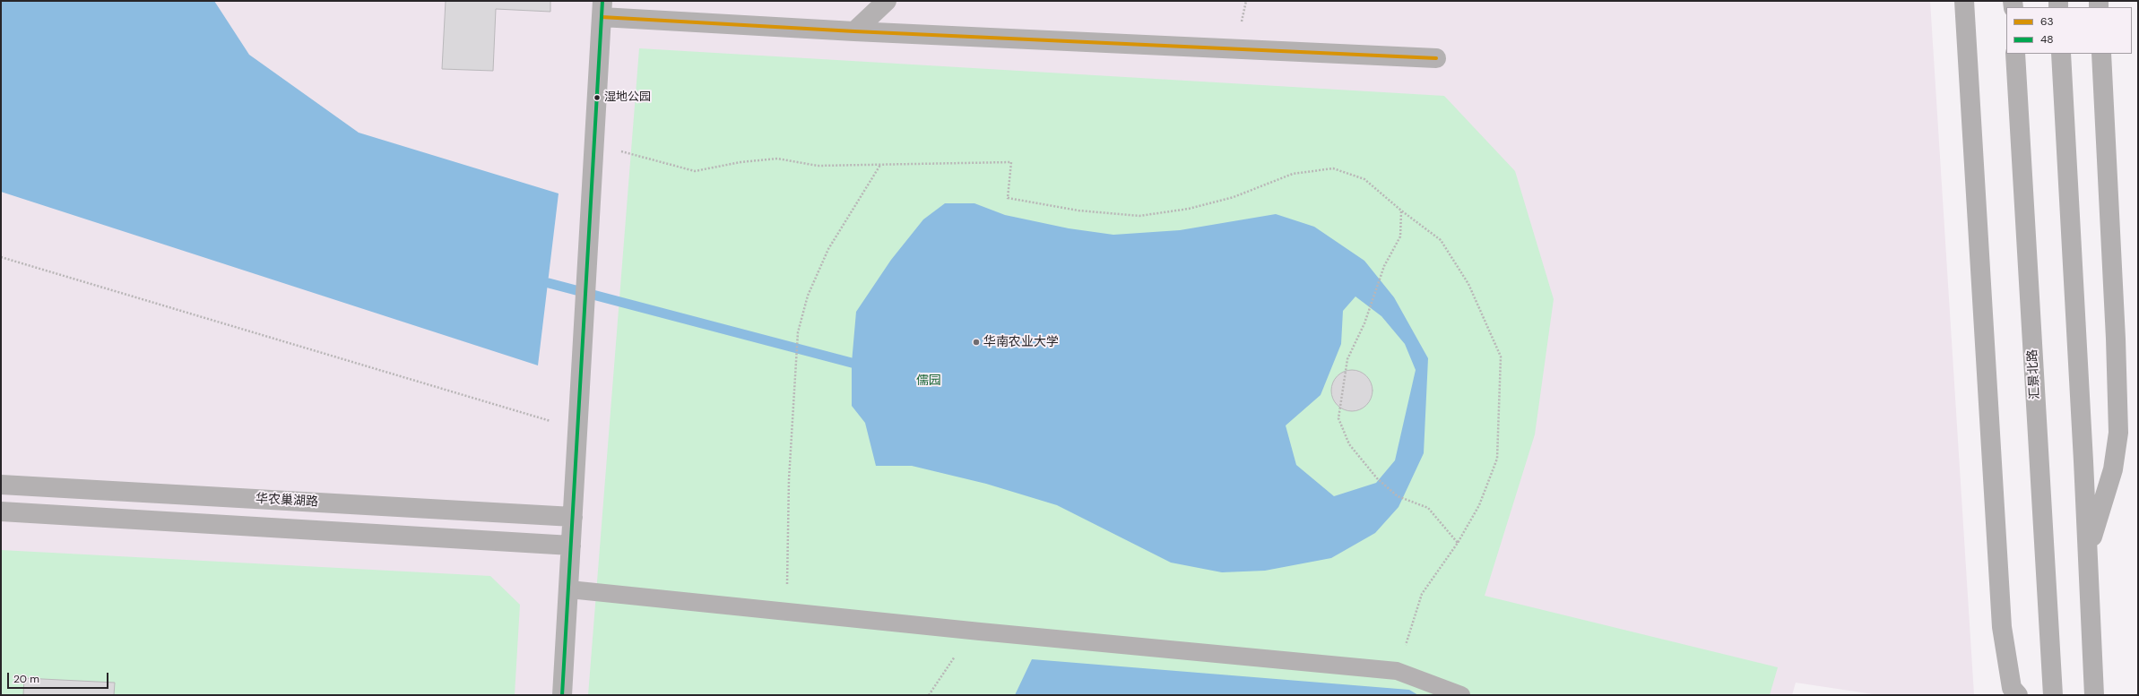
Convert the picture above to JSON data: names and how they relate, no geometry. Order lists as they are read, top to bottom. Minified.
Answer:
{"streets":{"street":["汇景北路","华农巢湖路"]},"parks":["儒园"],"places":["湿地公园","华南农业大学"],"lines":["transit line 48","transit line 63"],"legend":["63","48"],"scale_bar":"20 m"}
